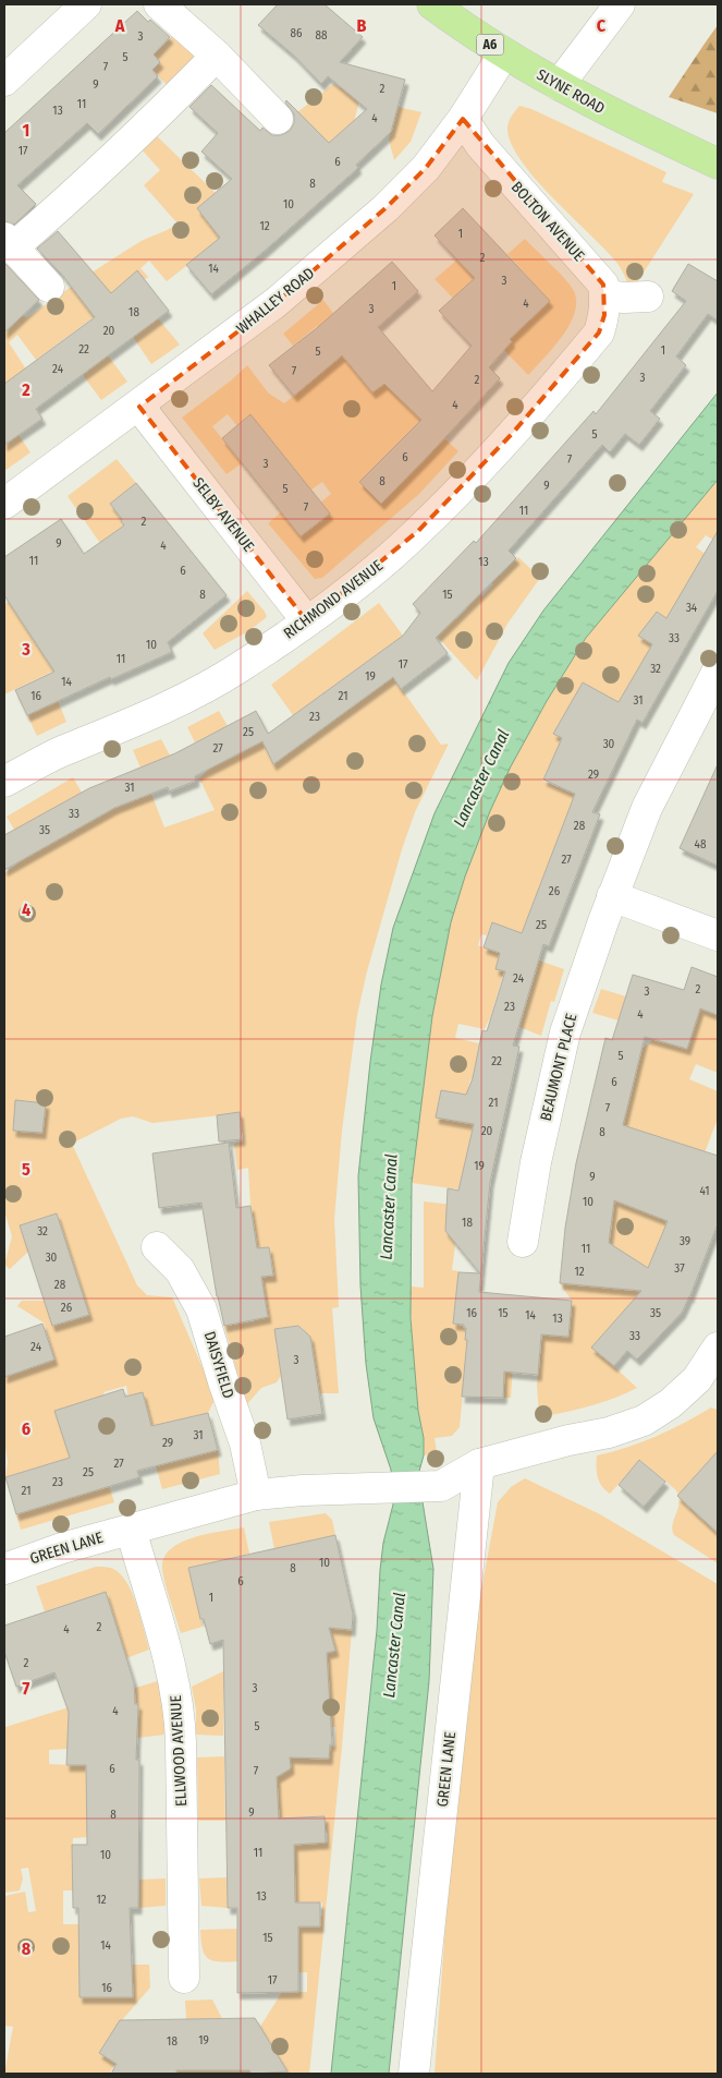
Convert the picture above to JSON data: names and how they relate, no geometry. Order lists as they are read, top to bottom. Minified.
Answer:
{"streets":{"main road":["A6","SLYNE ROAD"],"street":["BOLTON AVENUE","WHALLEY ROAD","SELBY AVENUE","RICHMOND AVENUE","BEAUMONT PLACE","DAISYFIELD","GREEN LANE","ELLWOOD AVENUE"]},"crossings":[["SLYNE ROAD","WHALLEY ROAD"],["BOLTON AVENUE","WHALLEY ROAD"],["BOLTON AVENUE","RICHMOND AVENUE"],["WHALLEY ROAD","SELBY AVENUE"],["SELBY AVENUE","RICHMOND AVENUE"],["DAISYFIELD","GREEN LANE"],["GREEN LANE","ELLWOOD AVENUE"]],"water":["Lancaster Canal"],"house_numbers":["86","88","3","5","7","9","2","11","13","4","17","6","8","10","12","1","2","14","3","1","4","3","18","20","22","1","5","24","7","3","2","4","5","6","7","3","8","9","5","7","11","2","9","4","11","13","6","8","15","34","33","10","11","17","32","19","14","16","21","31","23","25","30","27","29","31","33","28","35","48","27","26","25","24","2","3","23","4","5","22","6","21","7","20","8","19","9","41","10","18","32","39","11","30","37","12","28","26","16","15","35","14","13","33","24","3","31","29","27","25","23","21","10","8","6","1","2","4","2","3","4","5","6","7","9","8","11","10","13","12","15","14","17","16","19","18"],"grid":{"columns":["A","B","C"],"rows":["1","2","3","4","5","6","7","8"]}}
